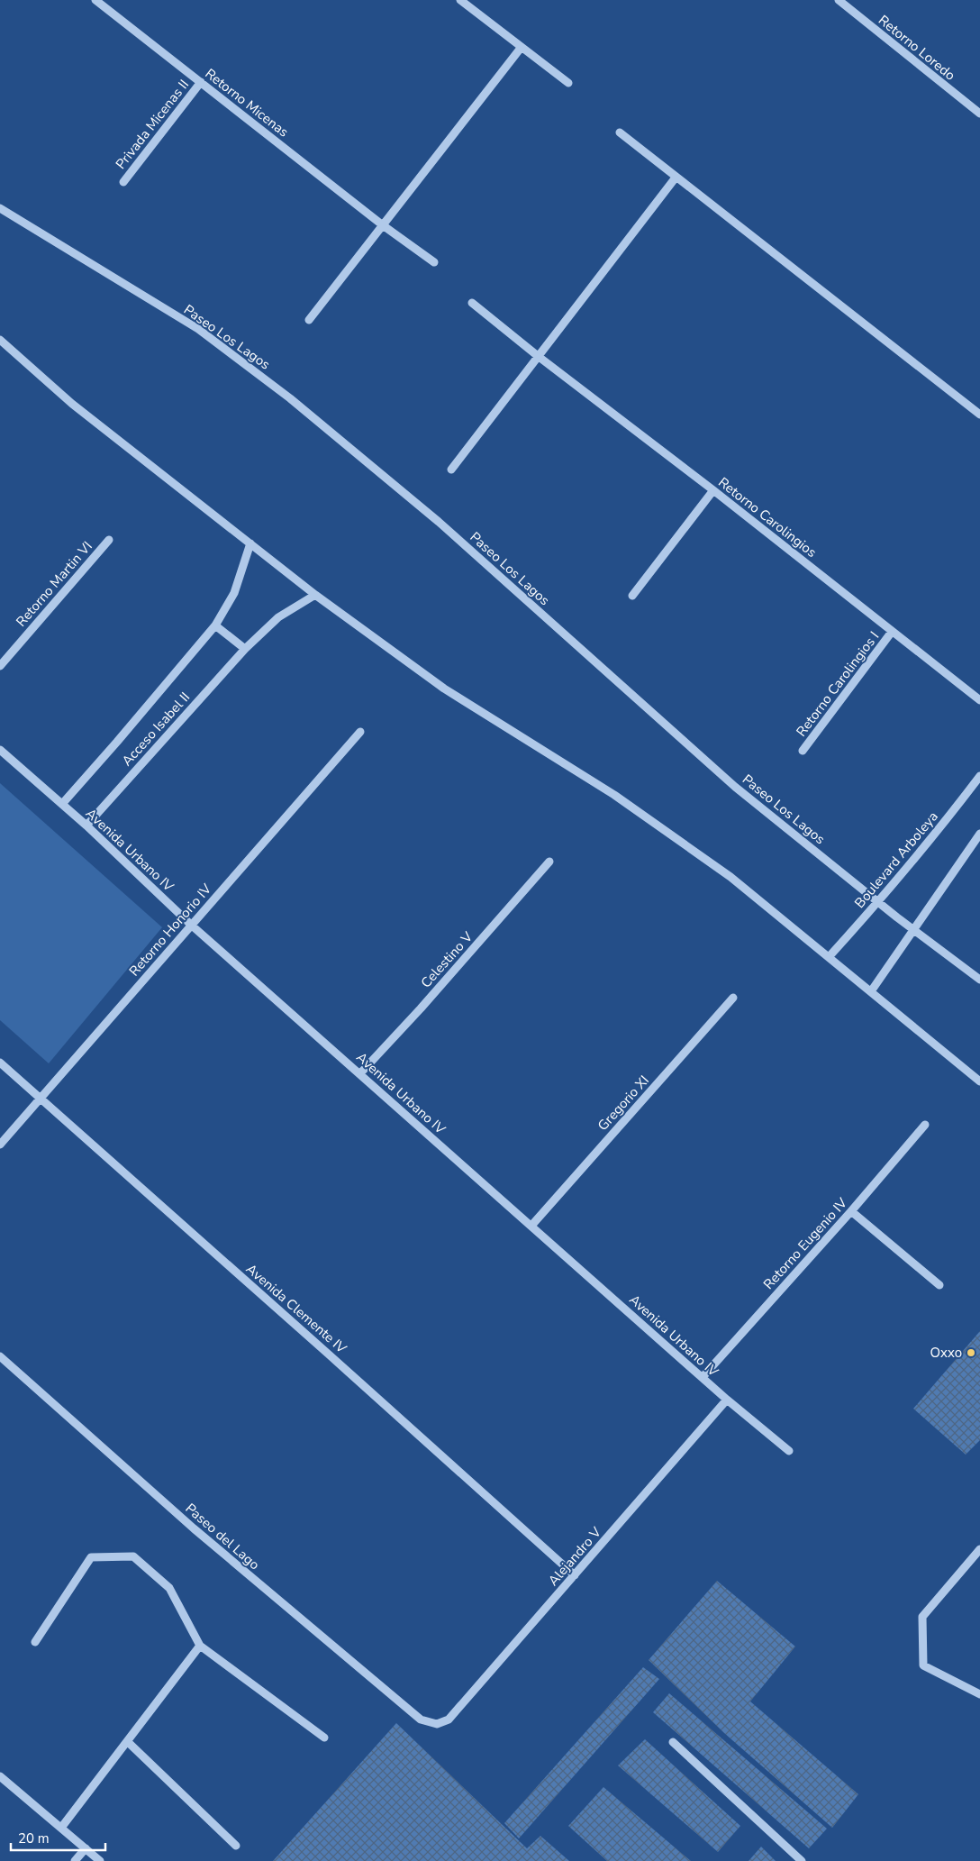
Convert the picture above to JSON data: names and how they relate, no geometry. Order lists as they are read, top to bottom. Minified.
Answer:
{"streets":{"street":["Retorno Loredo","Retorno Micenas","Privada Micenas II","Paseo Los Lagos","Retorno Carolingios","Retorno Martin VI","Retorno Carolingios I","Acceso Isabel II","Avenida Urbano IV","Boulevard Arboleya","Retorno Honorio IV","Celestino V","Gregorio XI","Retorno Eugenio IV","Avenida Clemente IV","Paseo del Lago","Alejandro V"]},"crossings":[["Retorno Micenas","Privada Micenas II"],["Paseo Los Lagos","Boulevard Arboleya"],["Retorno Carolingios","Retorno Carolingios I"],["Acceso Isabel II","Avenida Urbano IV"],["Avenida Urbano IV","Retorno Honorio IV"],["Avenida Urbano IV","Celestino V"],["Avenida Urbano IV","Gregorio XI"],["Avenida Urbano IV","Retorno Eugenio IV"],["Avenida Urbano IV","Alejandro V"],["Retorno Honorio IV","Avenida Clemente IV"],["Avenida Clemente IV","Alejandro V"],["Paseo del Lago","Alejandro V"]],"places":["Oxxo"],"scale_bar":"20 m"}
